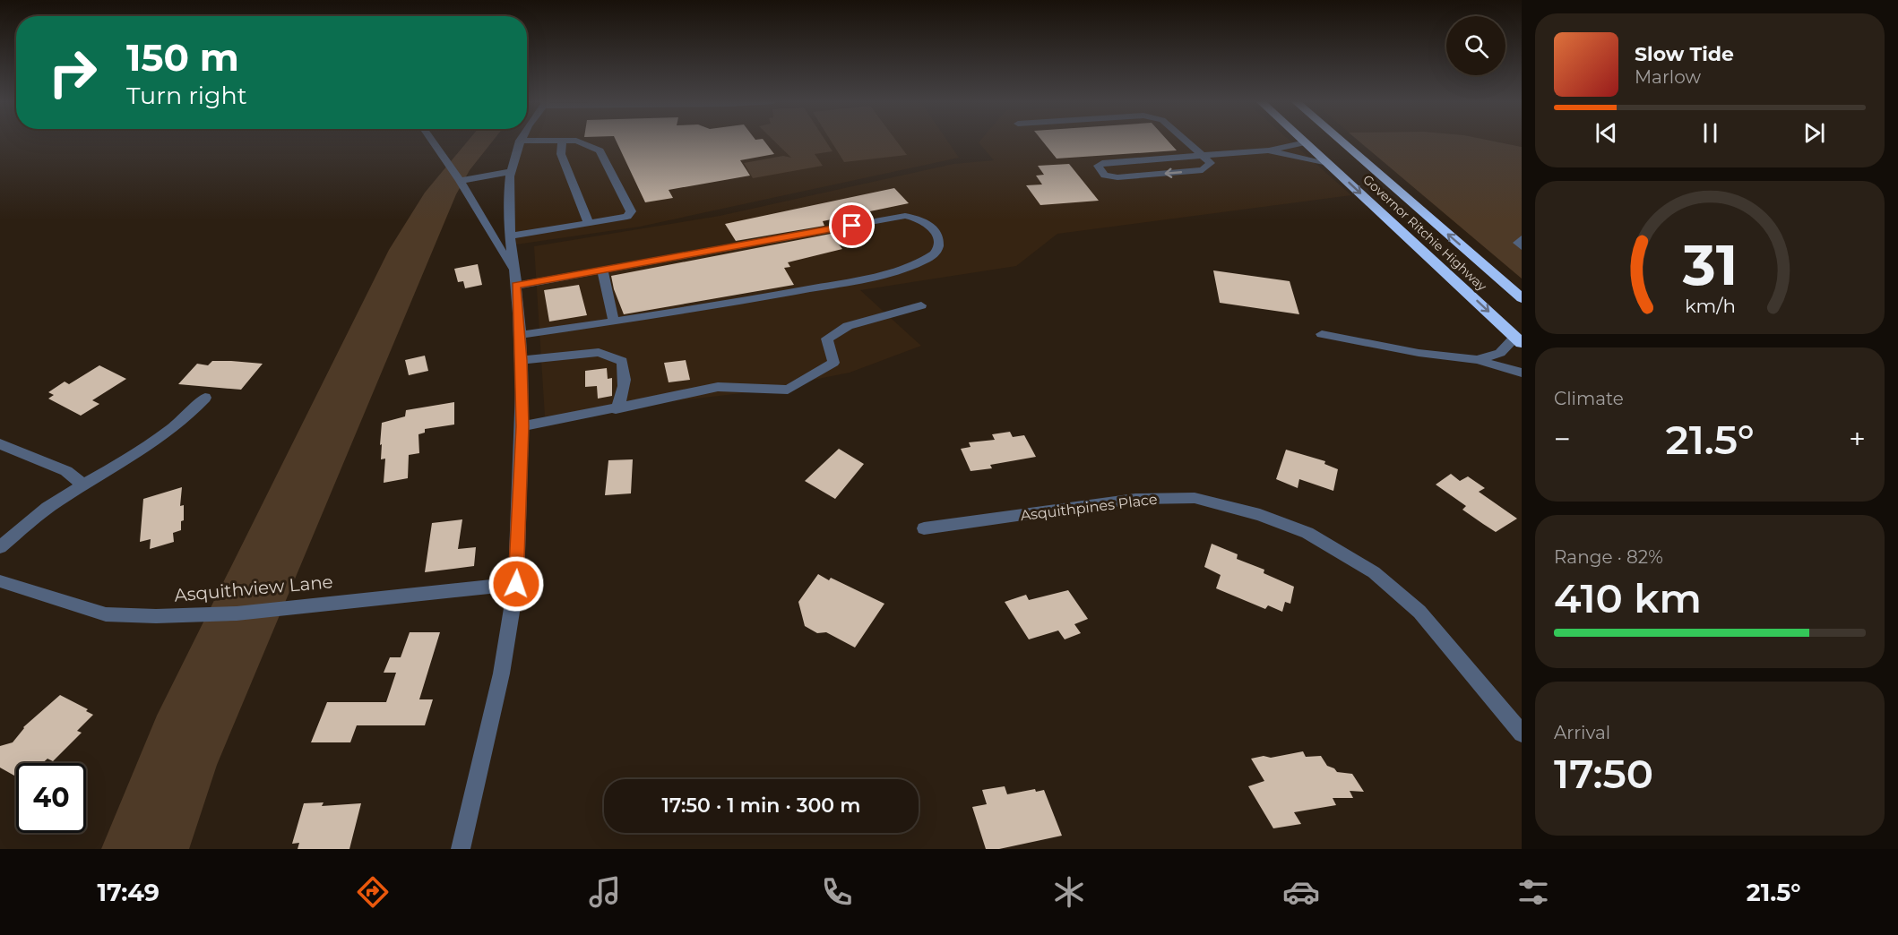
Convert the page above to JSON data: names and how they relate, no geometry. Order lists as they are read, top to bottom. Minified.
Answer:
{"streets":{"highway":["Governor Ritchie Highway"],"street":["Asquithpines Place","Asquithview Lane"]},"page":{"turn":["150 m","Turn right"],"song":["Slow Tide","Marlow"],"tile":["Climate",["Range · 82%","410 km"],["Arrival","17:50"]],"heat":["−","21.5°","+"],"limit":"40","trip":"17:50 · 1 min · 300 m","tabs":["17:49","21.5°"],"gauge":["31","km/h"]}}
